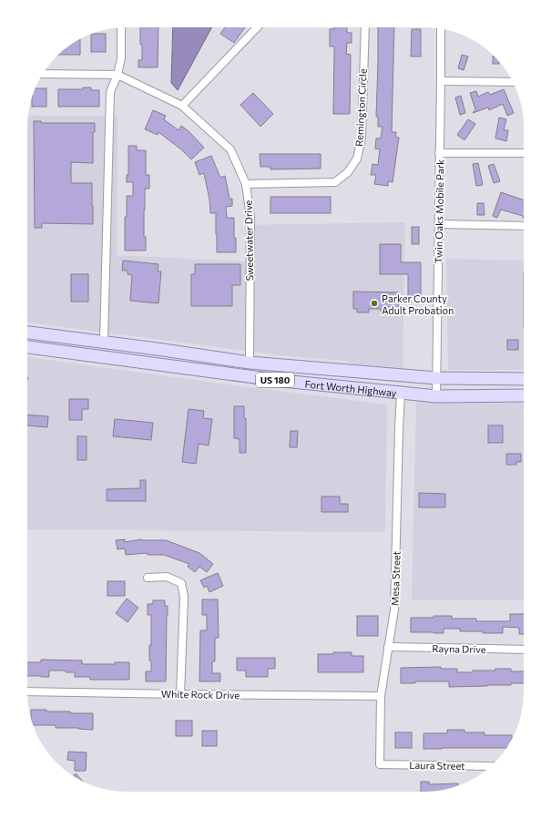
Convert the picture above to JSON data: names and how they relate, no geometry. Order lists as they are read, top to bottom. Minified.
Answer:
{"streets":{"main road":["US 180","Fort Worth Highway"],"street":["Remington Circle","Twin Oaks Mobile Park","Sweetwater Drive","Mesa Street","Rayna Drive","White Rock Drive","Laura Street"]},"crossings":[["Remington Circle","Sweetwater Drive"],["Twin Oaks Mobile Park","Fort Worth Highway"],["Sweetwater Drive","Fort Worth Highway"],["Fort Worth Highway","Mesa Street"],["Mesa Street","Rayna Drive"],["Mesa Street","White Rock Drive"],["Mesa Street","Laura Street"]],"places":["Parker County Adult Probation"]}
